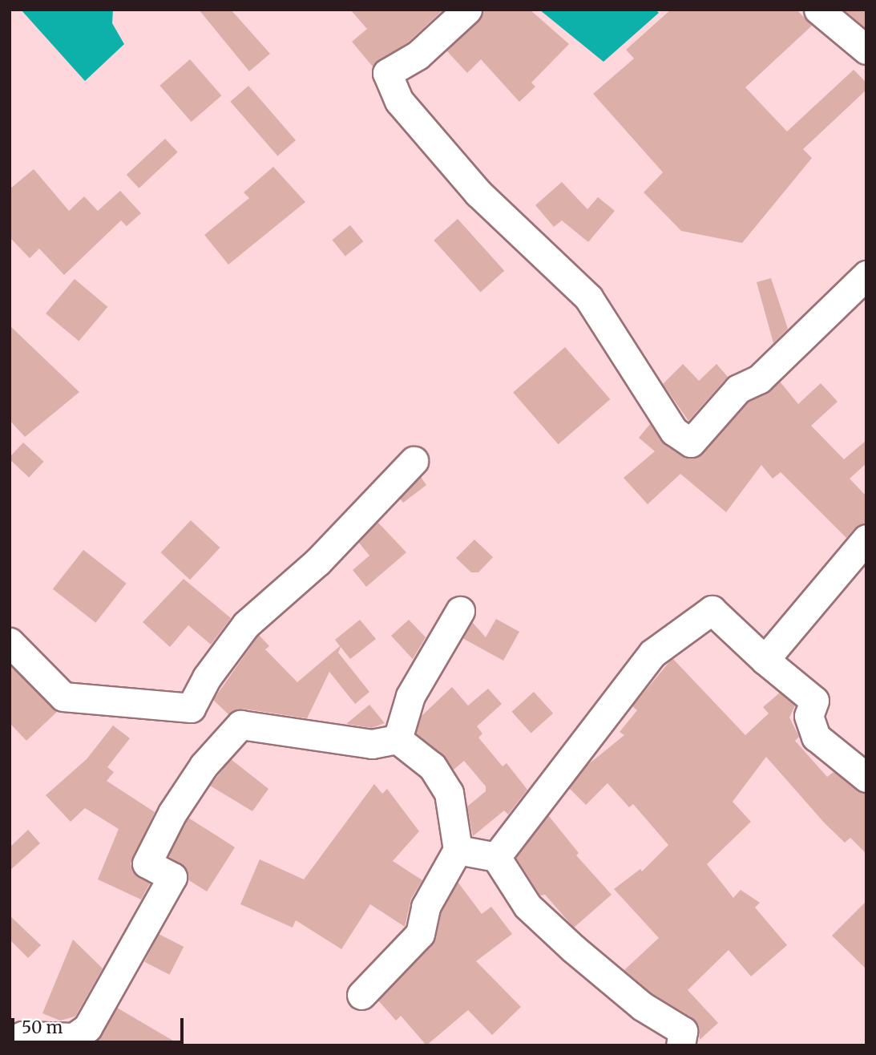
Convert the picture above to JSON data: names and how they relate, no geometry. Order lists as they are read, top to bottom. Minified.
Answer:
{"scale_bar":"50 m"}
